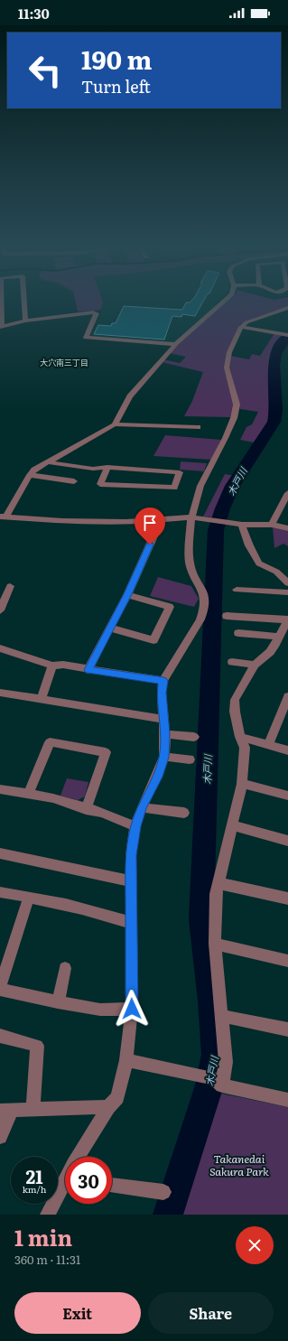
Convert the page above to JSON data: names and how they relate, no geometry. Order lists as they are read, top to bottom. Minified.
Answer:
{"districts":["大穴南三丁目"],"water":["木戸川"],"parks":["Takanedai Sakura Park"],"page":{"status":"11:30","turn":["190 m","Turn left"],"speed":"21 km/h","limit":"30","heading":["1 min","360 m · 11:31"],"buttons":["Exit","Share"]}}
